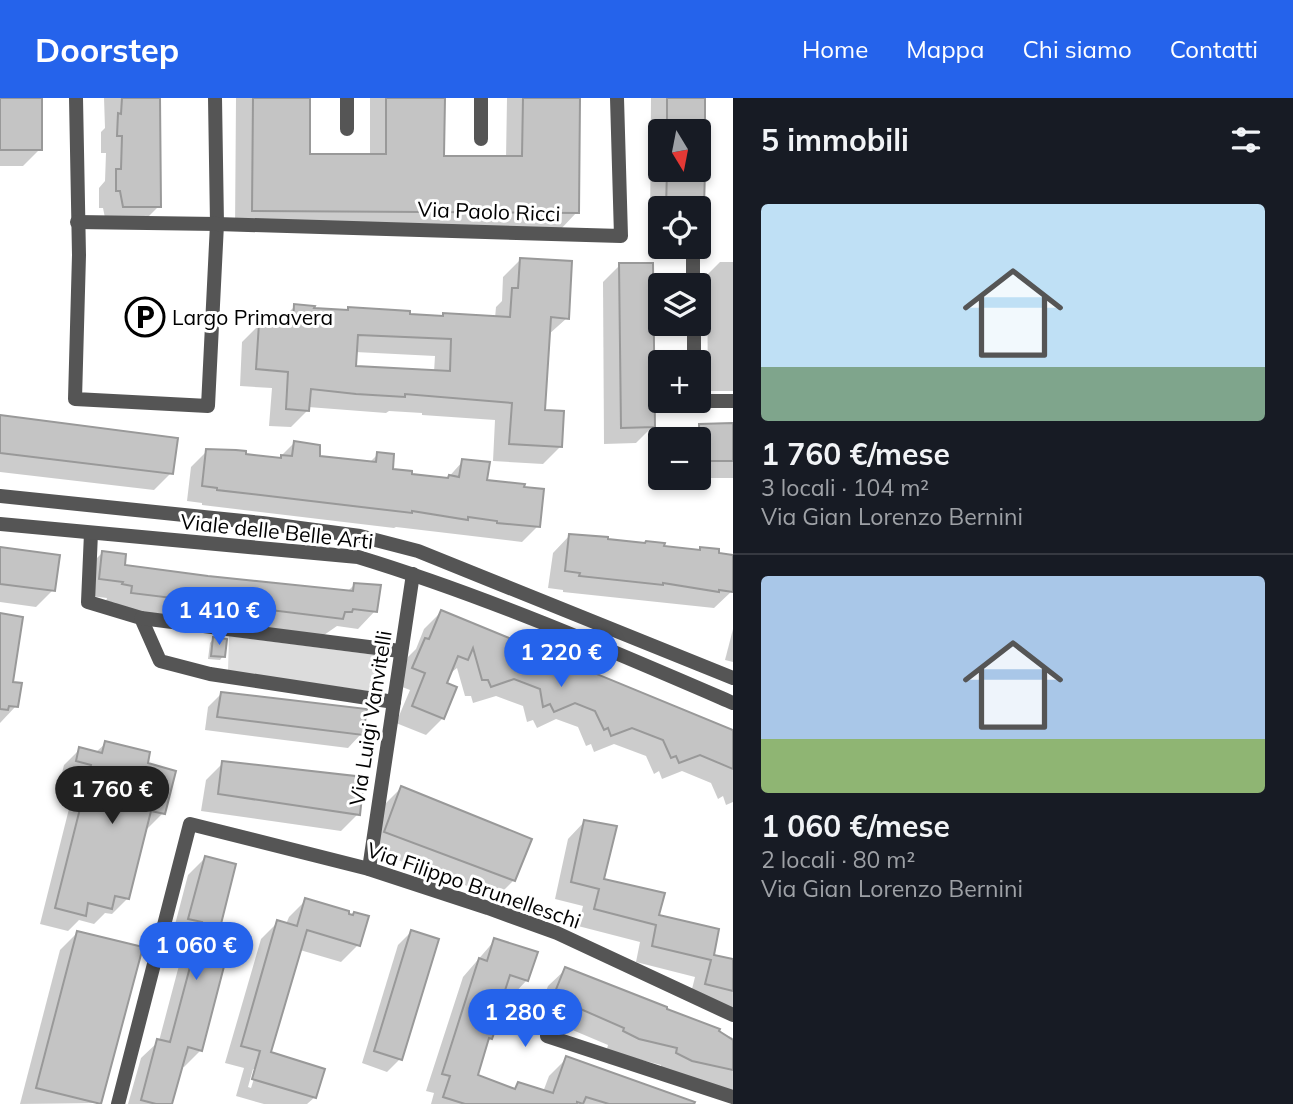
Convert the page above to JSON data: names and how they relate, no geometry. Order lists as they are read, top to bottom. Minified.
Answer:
{"streets":{"street":["Via Paolo Ricci","Viale delle Belle Arti","Via Luigi Vanvitelli","Via Filippo Brunelleschi"]},"crossings":[["Viale delle Belle Arti","Via Luigi Vanvitelli"],["Via Luigi Vanvitelli","Via Filippo Brunelleschi"]],"places":{"parking":["Largo Primavera"]},"north":"bottom","page":{"header":"Doorstep","nav":["Home","Mappa","Chi siamo","Contatti"],"heading":"5 immobili","map_buttons":["+","−"],"list":[{"name":"1 760 €/mese","note":"3 locali · 104 m² · Via Gian Lorenzo Bernini"},{"name":"1 060 €/mese","note":"2 locali · 80 m² · Via Gian Lorenzo Bernini"}],"price":["1 410 €","1 220 €","1 760 €","1 060 €","1 280 €"]}}
